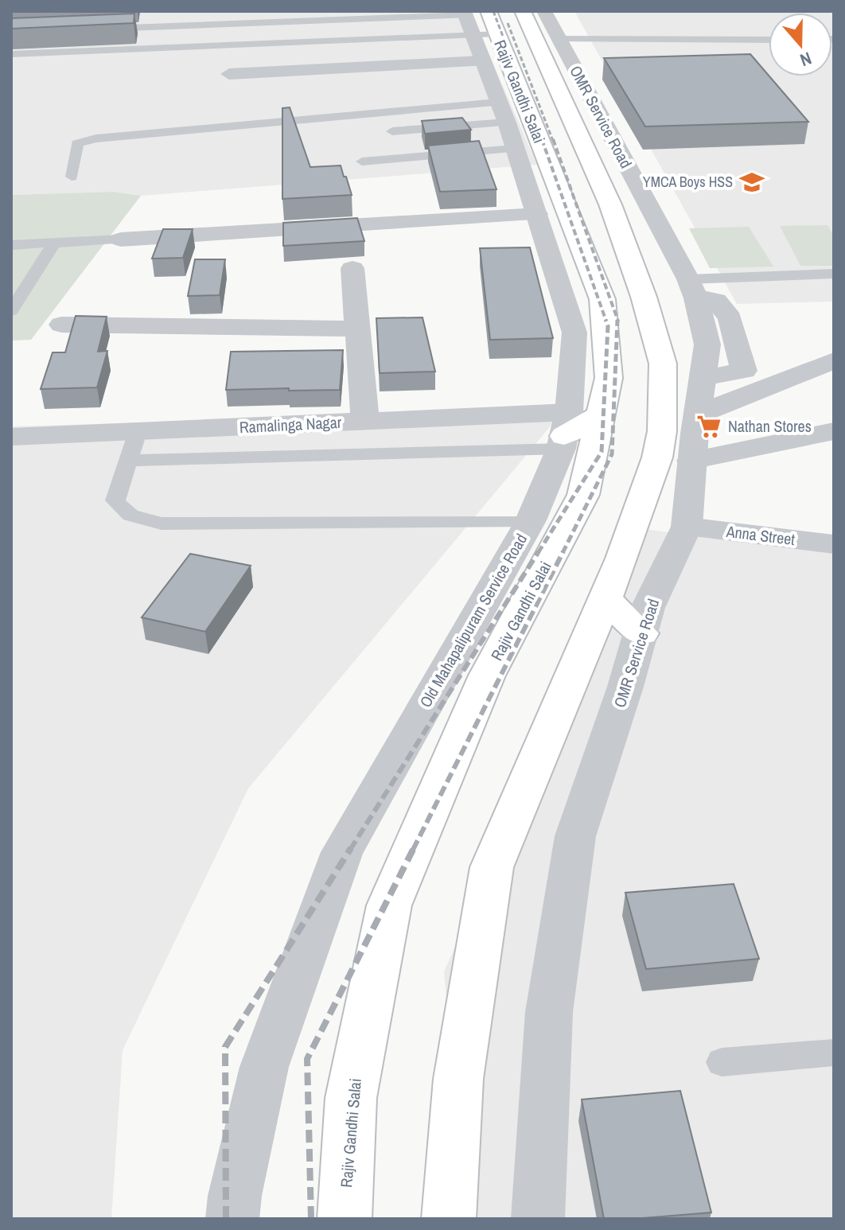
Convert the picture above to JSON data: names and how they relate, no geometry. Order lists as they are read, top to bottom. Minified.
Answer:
{"streets":{"main road":["Rajiv Gandhi Salai"],"street":["OMR Service Road","Ramalinga Nagar","Anna Street","Old Mahapalipuram Service Road"]},"crossings":[["Rajiv Gandhi Salai","Ramalinga Nagar"],["Rajiv Gandhi Salai","Old Mahapalipuram Service Road"],["OMR Service Road","Anna Street"],["Ramalinga Nagar","Old Mahapalipuram Service Road"]],"places":{"school or university":["YMCA Boys HSS"],"supermarket":["Nathan Stores"]},"north":"bottom"}
